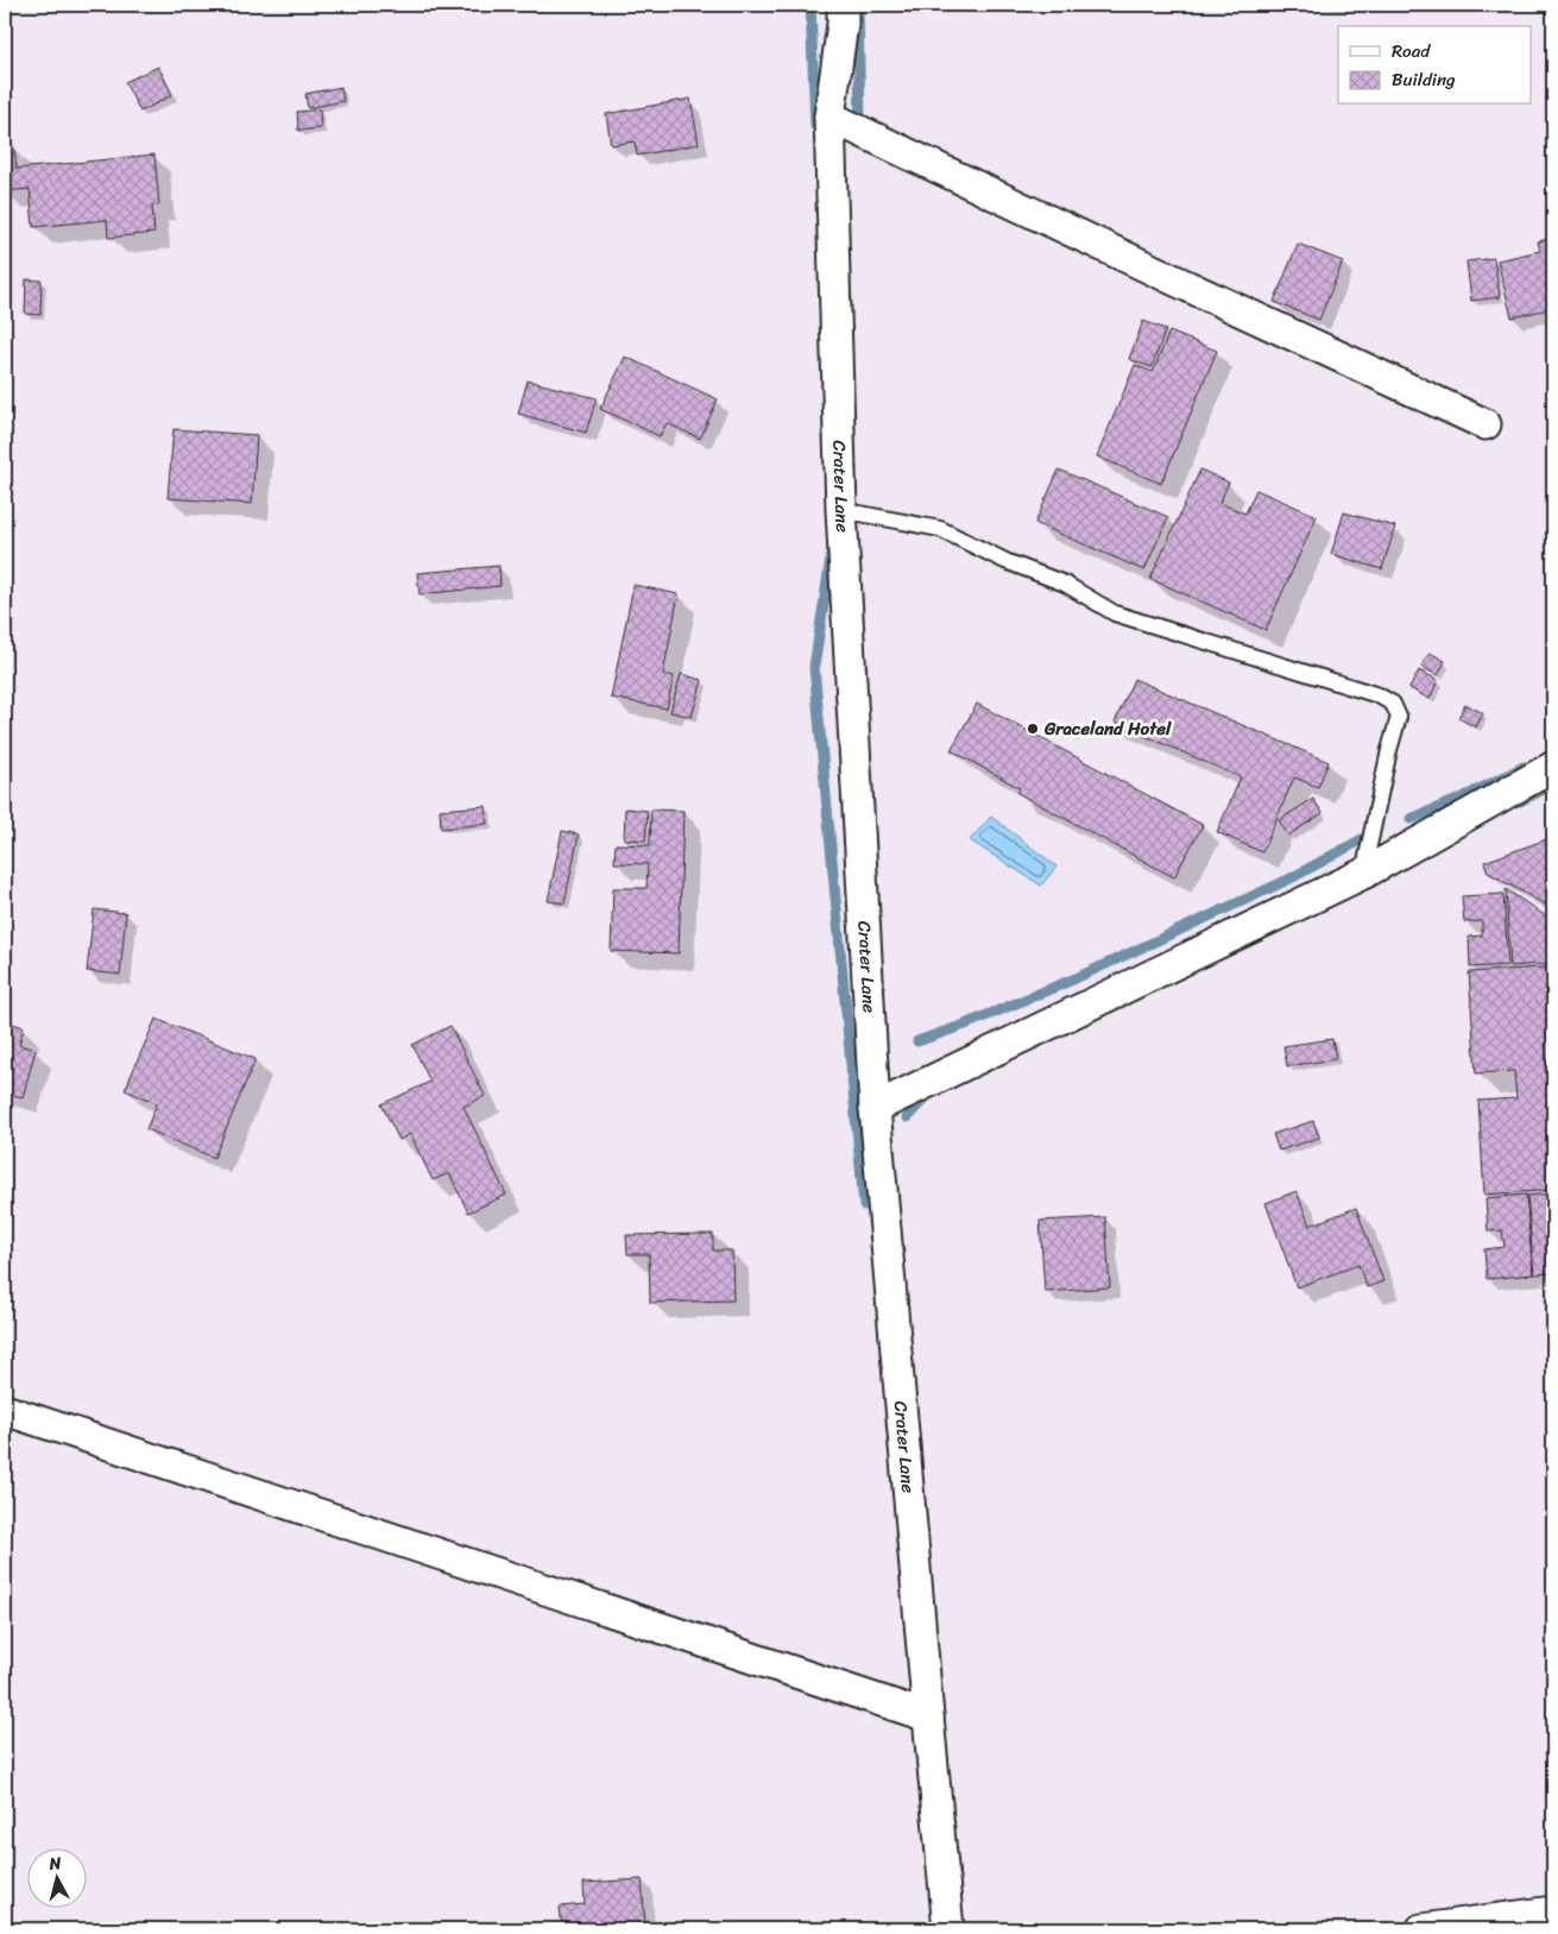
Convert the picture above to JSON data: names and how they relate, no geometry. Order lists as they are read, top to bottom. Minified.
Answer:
{"streets":{"street":["Crater Lane"]},"places":["Graceland Hotel"],"legend":["Road","Building"],"north":"top"}
